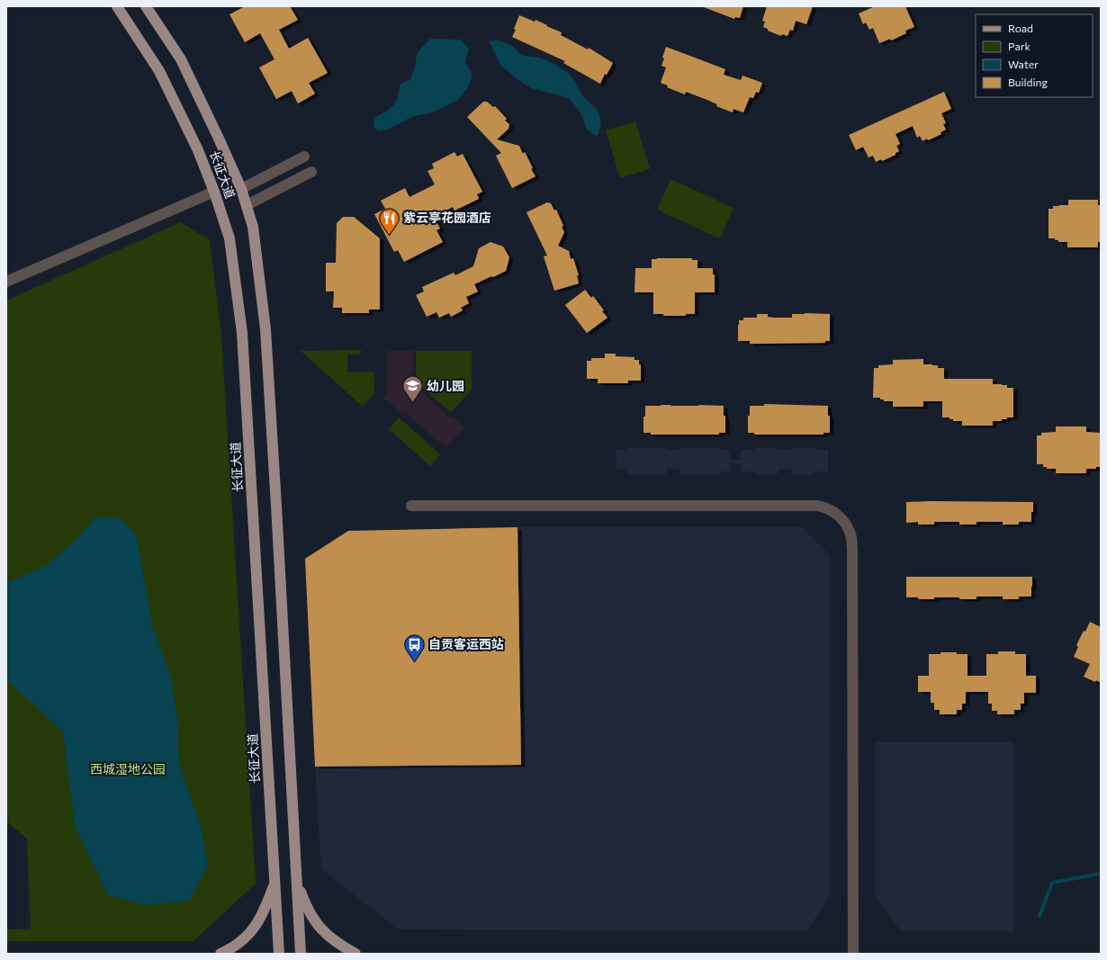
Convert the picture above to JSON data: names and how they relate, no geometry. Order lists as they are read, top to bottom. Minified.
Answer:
{"streets":{"main road":["长征大道"]},"parks":["西城湿地公园"],"places":{"restaurant":["紫云亭花园酒店"],"school or university":["幼儿园"],"bus stop":["自贡客运西站"]},"legend":["Road","Park","Water","Building"]}
